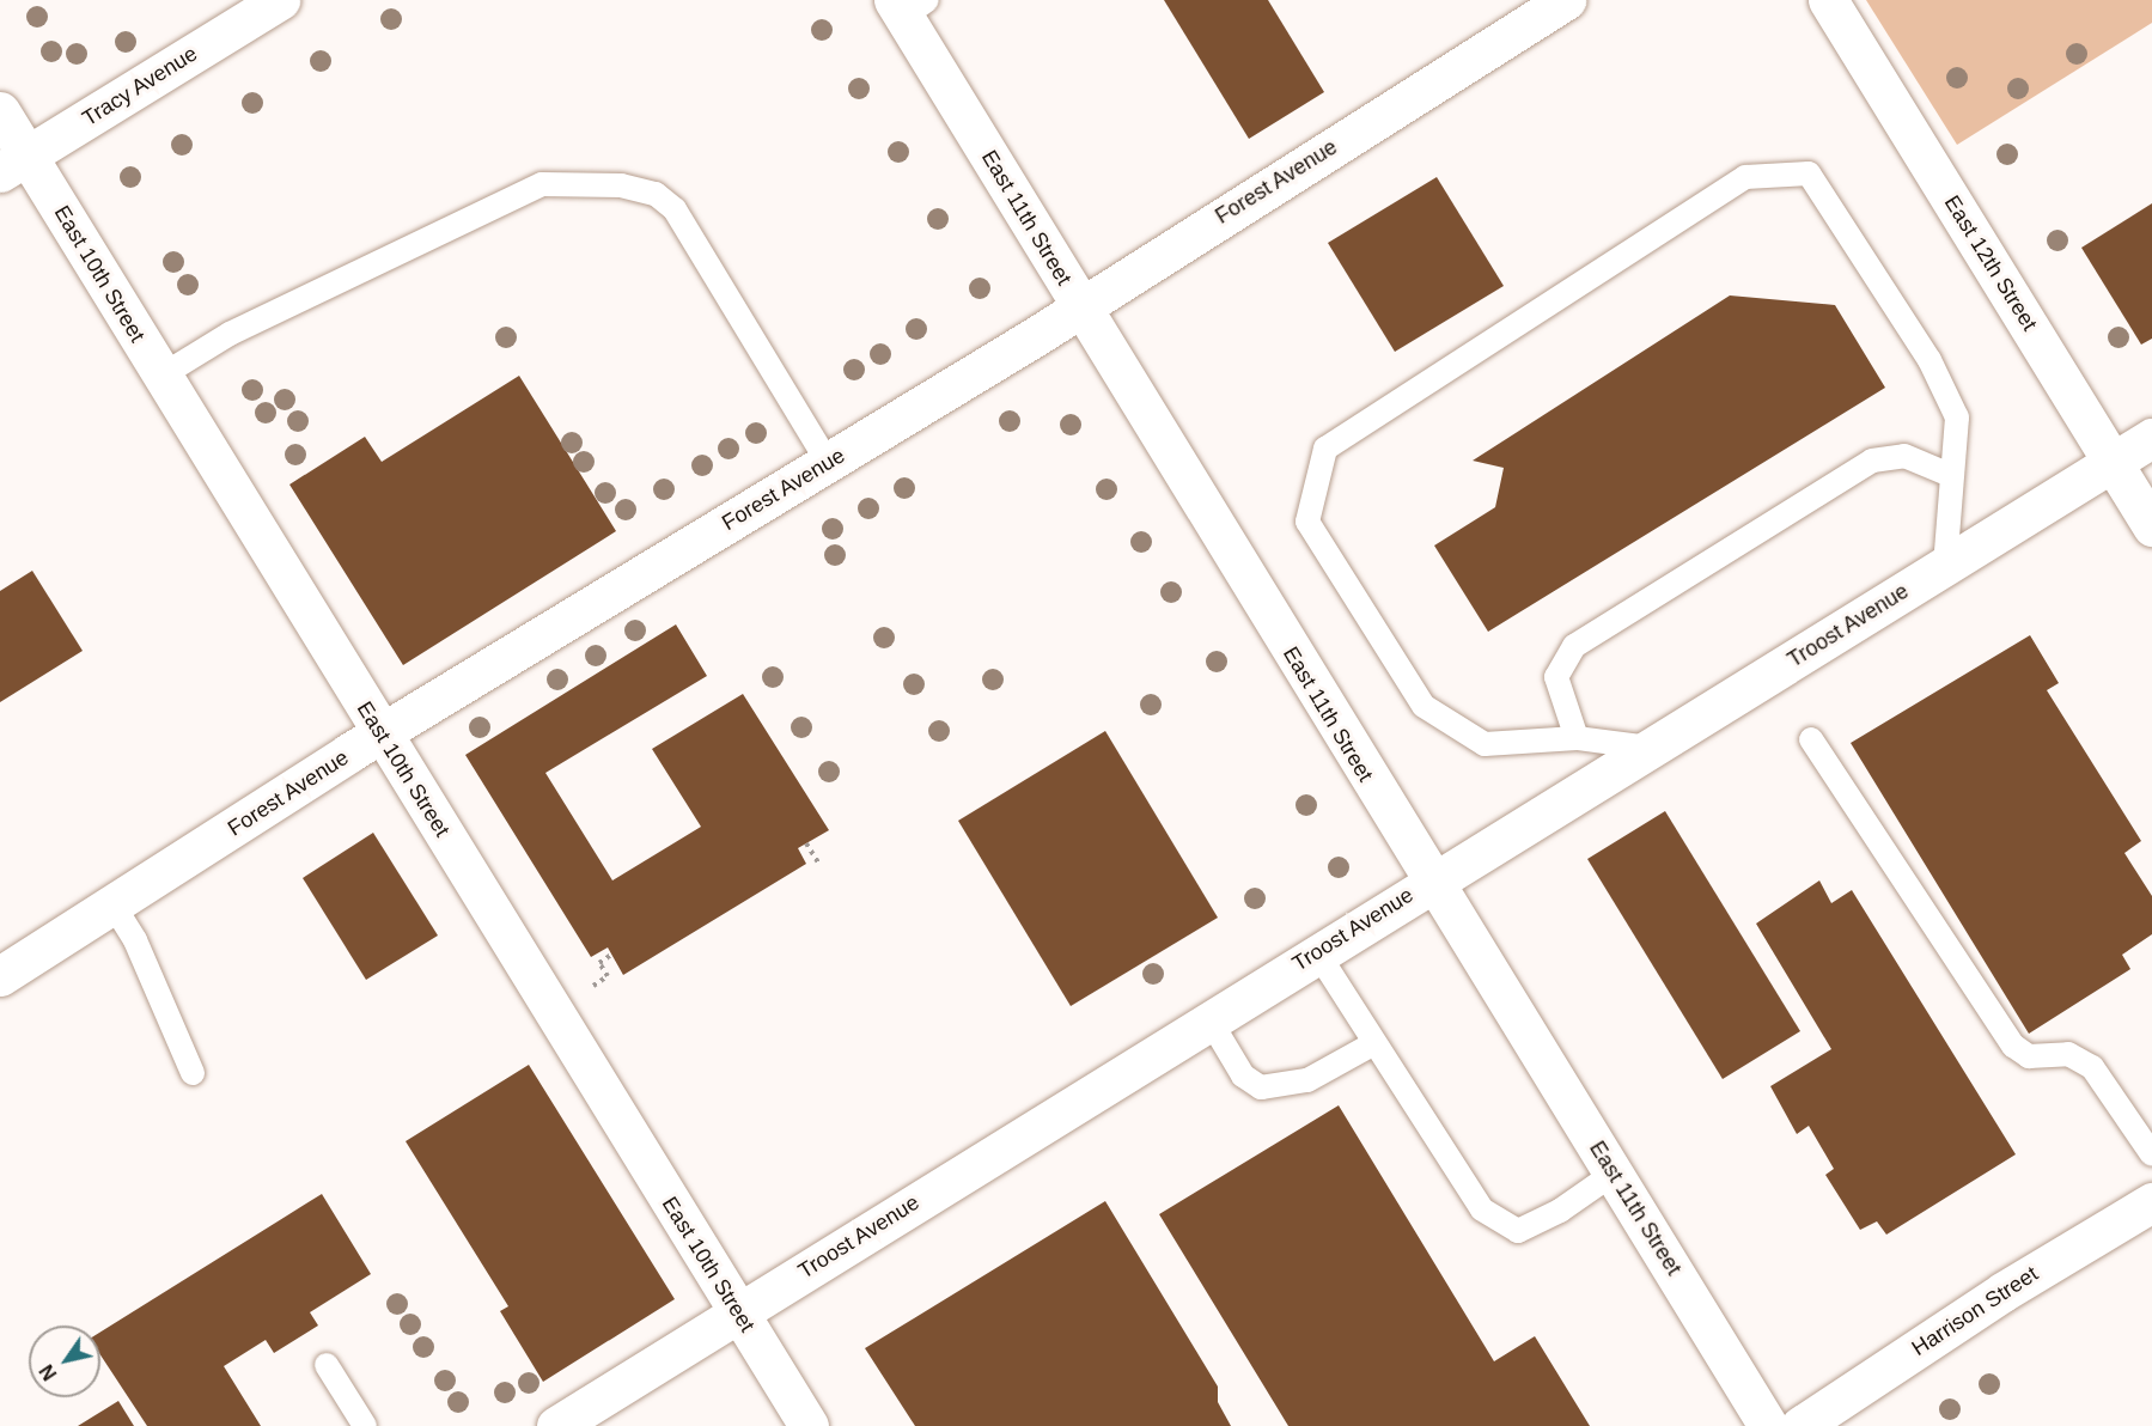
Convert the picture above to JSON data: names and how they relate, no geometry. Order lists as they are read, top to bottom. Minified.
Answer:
{"streets":{"street":["Tracy Avenue","Forest Avenue","East 11th Street","East 12th Street","East 10th Street","Troost Avenue","Harrison Street"]},"crossings":[["Tracy Avenue","East 10th Street"],["Forest Avenue","East 11th Street"],["Forest Avenue","East 10th Street"],["East 11th Street","Troost Avenue"],["East 12th Street","Troost Avenue"],["East 10th Street","Troost Avenue"]],"north":"bottom left"}
